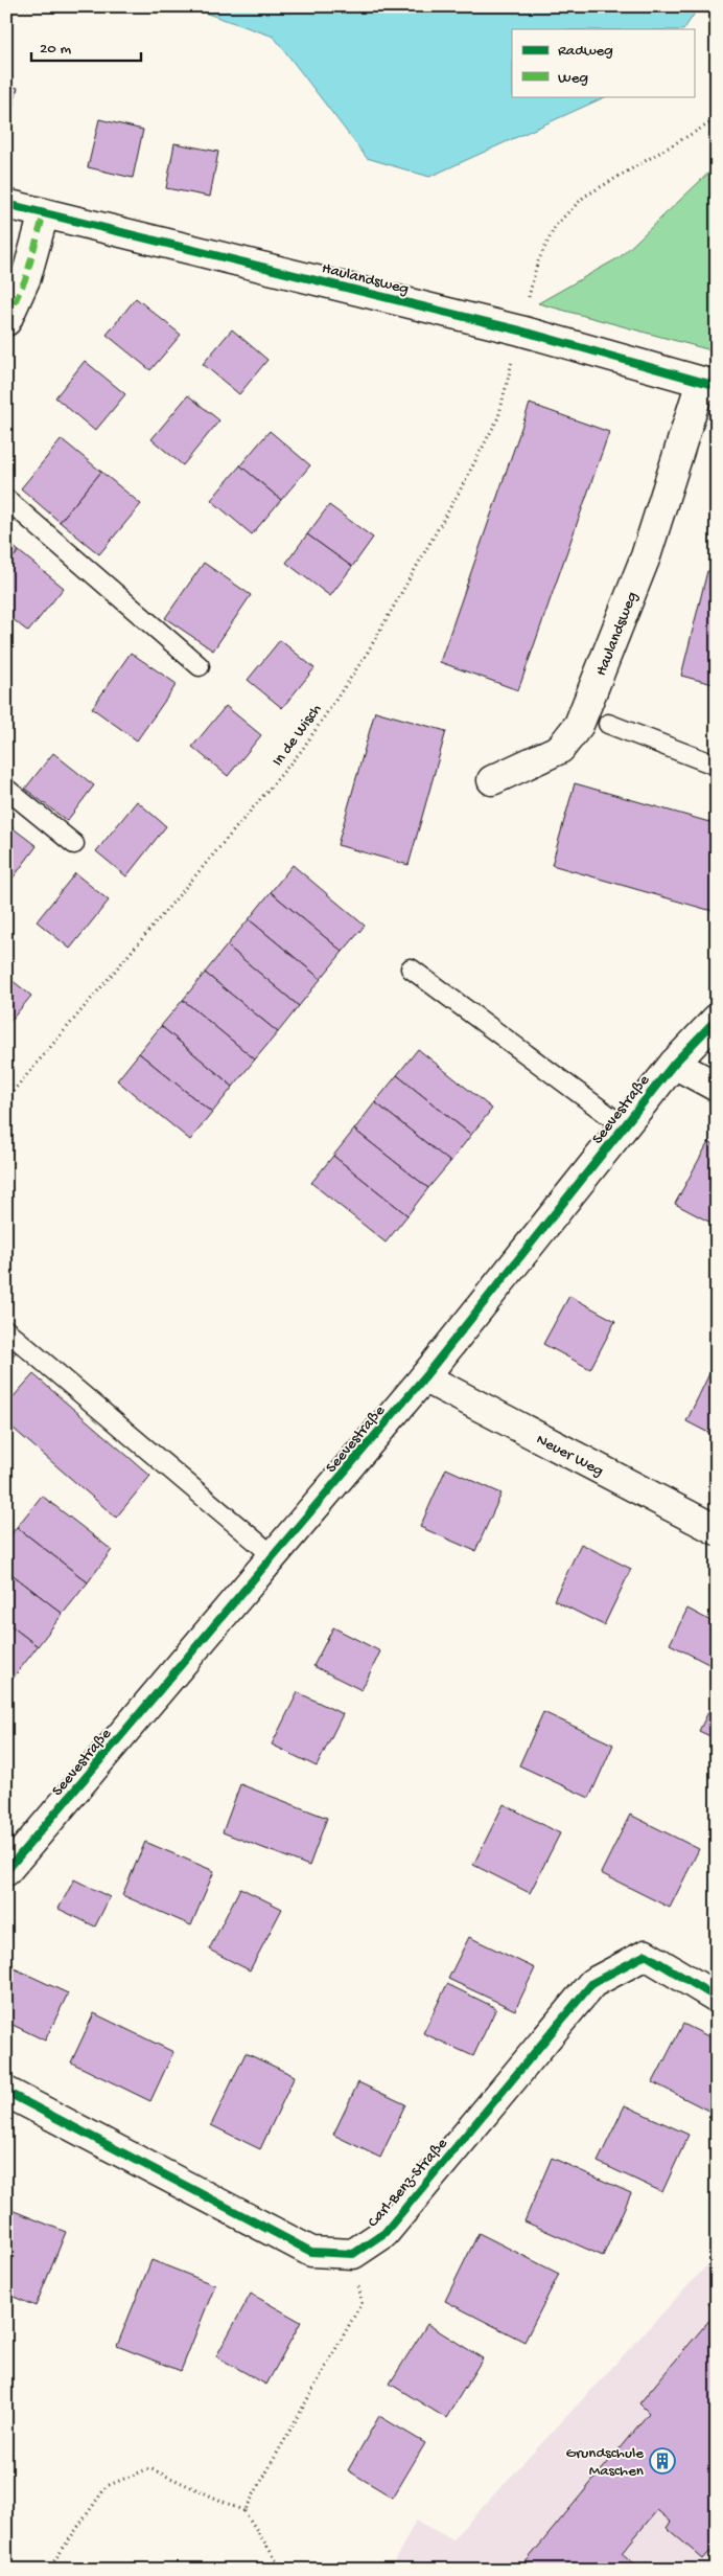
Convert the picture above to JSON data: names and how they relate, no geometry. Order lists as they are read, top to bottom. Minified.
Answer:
{"streets":{"street":["Haulandsweg","Seevestraße","Neuer Weg","Carl-Benz-Straße"],"path":["In de Wisch"]},"crossings":[["Haulandsweg","In de Wisch"],["Seevestraße","Neuer Weg"]],"places":{"building":["Grundschule Maschen"]},"legend":["Radweg","Weg"],"scale_bar":"20 m"}
